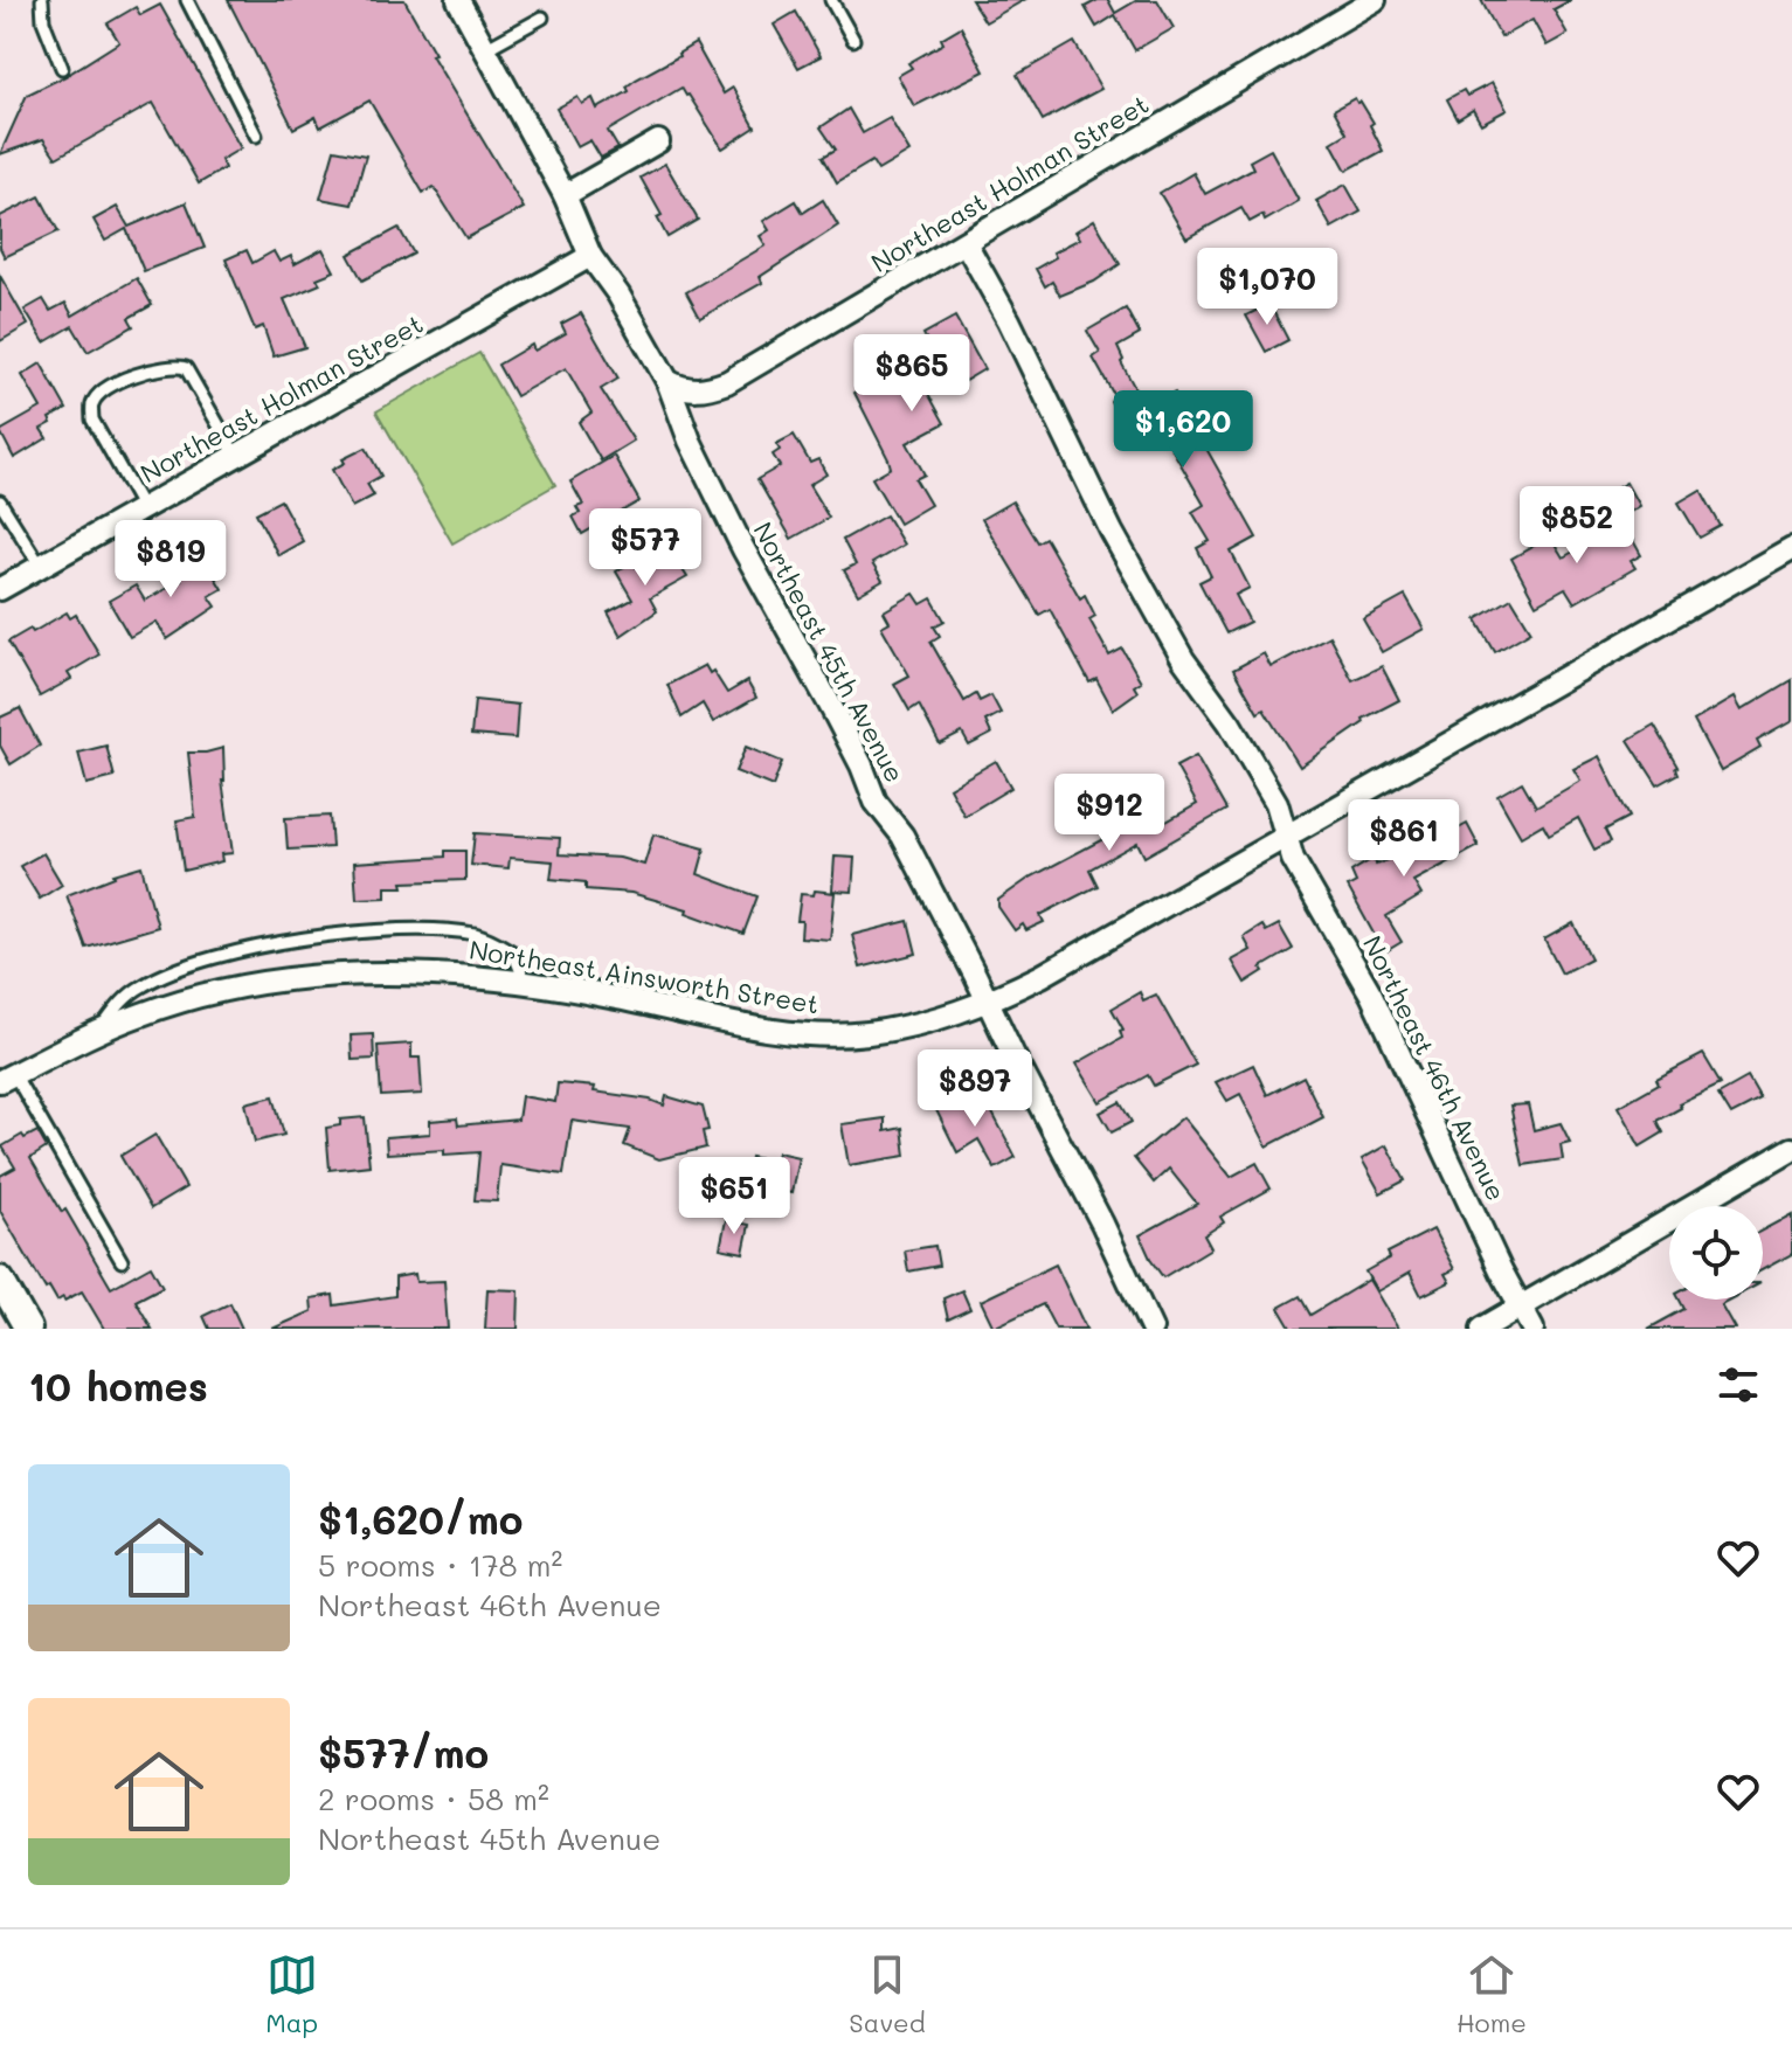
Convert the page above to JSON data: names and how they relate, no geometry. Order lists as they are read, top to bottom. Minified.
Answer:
{"streets":{"street":["Northeast Holman Street","Northeast 45th Avenue","Northeast Ainsworth Street","Northeast 46th Avenue"]},"crossings":[["Northeast Holman Street","Northeast 45th Avenue"],["Northeast Holman Street","Northeast 46th Avenue"],["Northeast 45th Avenue","Northeast Ainsworth Street"],["Northeast Ainsworth Street","Northeast 46th Avenue"]],"page":{"price":["$1,070","$865","$1,620","$852","$577","$819","$912","$861","$897","$651"],"heading":"10 homes","list":[{"name":"$1,620/mo","note":"5 rooms · 178 m² · Northeast 46th Avenue"},{"name":"$577/mo","note":"2 rooms · 58 m² · Northeast 45th Avenue"}],"tabs":["Map","Saved","Home"]}}
